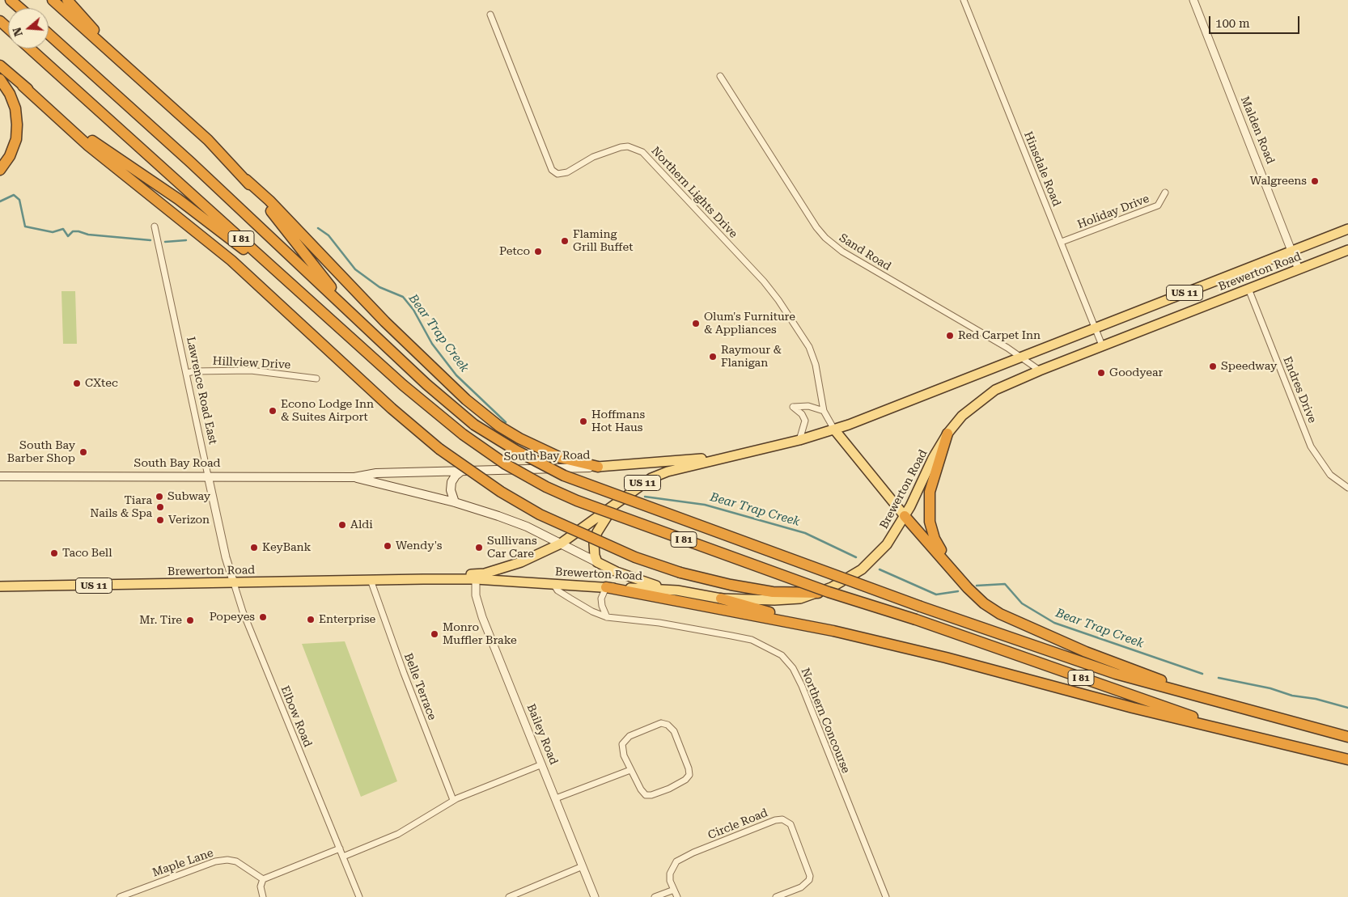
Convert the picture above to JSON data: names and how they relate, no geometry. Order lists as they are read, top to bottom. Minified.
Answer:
{"streets":{"highway":["I 81"],"main road":["Brewerton Road","US 11","South Bay Road"],"street":["Malden Road","Hinsdale Road","Northern Lights Drive","Holiday Drive","Sand Road","Hillview Drive","Endres Drive","Lawrence Road East","Belle Terrace","Elbow Road","Northern Concourse","Bailey Road","Circle Road","Maple Lane"]},"crossings":[["Malden Road","Brewerton Road"],["Hinsdale Road","Holiday Drive"],["Hinsdale Road","Brewerton Road"],["Sand Road","Brewerton Road"],["Brewerton Road","Endres Drive"],["Brewerton Road","Lawrence Road East"],["Brewerton Road","South Bay Road"],["Brewerton Road","Belle Terrace"],["Brewerton Road","Elbow Road"],["Brewerton Road","Northern Concourse"],["Brewerton Road","Bailey Road"],["Hillview Drive","Lawrence Road East"],["Lawrence Road East","South Bay Road"],["Lawrence Road East","Elbow Road"]],"water":["Bear Trap Creek"],"places":["Walgreens","Flaming Grill Buffet","Petco","Olum's Furniture & Appliances","Red Carpet Inn","Raymour & Flanigan","Speedway","Goodyear","CXtec","Econo Lodge Inn & Suites Airport","Hoffmans Hot Haus","South Bay Barber Shop","Subway","Tiara Nails & Spa","Verizon","Aldi","Wendy's","KeyBank","Sullivans Car Care","Taco Bell","Popeyes","Enterprise","Mr. Tire","Monro Muffler Brake"],"scale_bar":"100 m","north":"left"}
